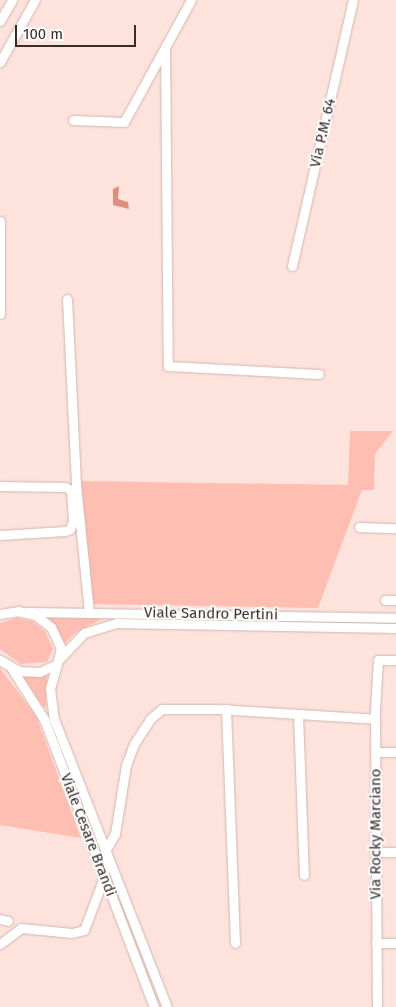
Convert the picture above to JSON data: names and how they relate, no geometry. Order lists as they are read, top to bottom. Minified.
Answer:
{"streets":{"street":["Via P.M. 64","Viale Sandro Pertini","Via Rocky Marciano","Viale Cesare Brandi"]},"crossings":[["Viale Sandro Pertini","Viale Cesare Brandi"]],"scale_bar":"100 m"}
